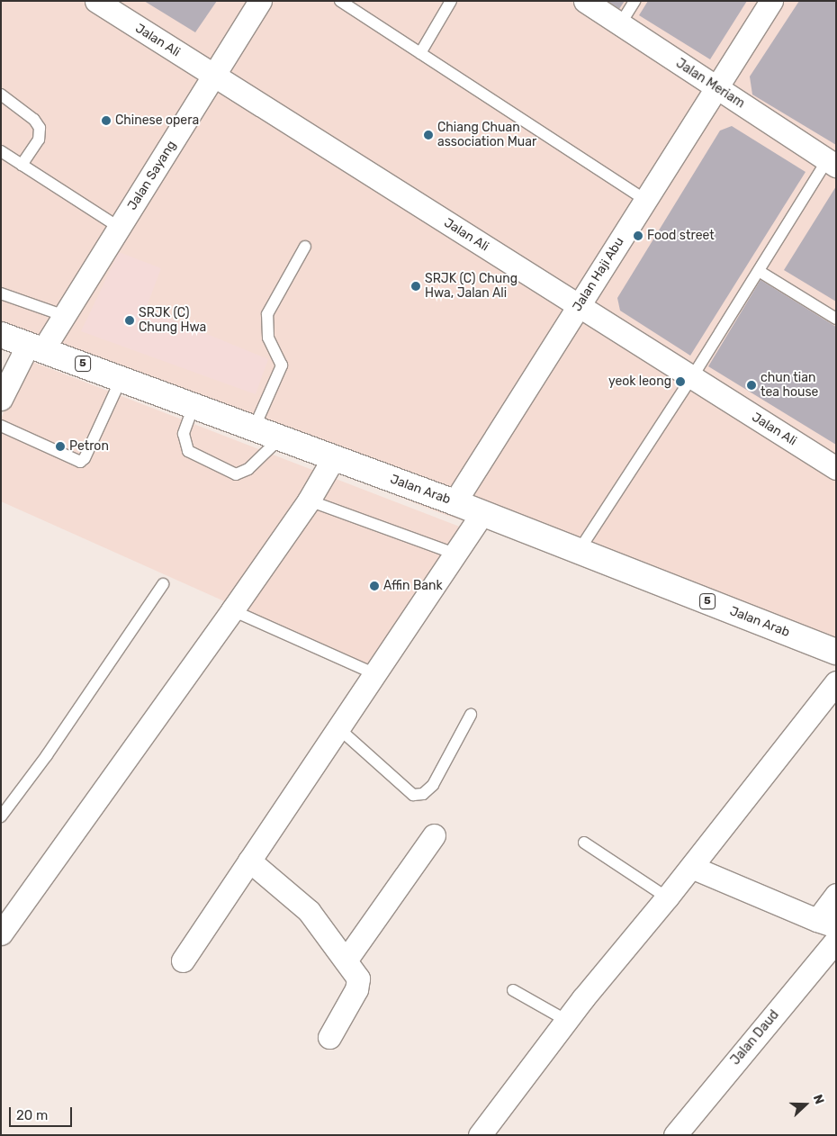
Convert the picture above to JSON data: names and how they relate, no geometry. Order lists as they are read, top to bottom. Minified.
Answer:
{"streets":{"main road":["5","Jalan Arab"],"street":["Jalan Ali","Jalan Meriam","Jalan Sayang","Jalan Haji Abu","Jalan Daud"]},"crossings":[["Jalan Ali","Jalan Sayang"],["Jalan Ali","Jalan Haji Abu"],["Jalan Meriam","Jalan Haji Abu"],["Jalan Sayang","Jalan Arab"],["Jalan Haji Abu","Jalan Arab"]],"places":["Chinese opera","Chiang Chuan association Muar","Food street","SRJK (C) Chung Hwa, Jalan Ali","SRJK (C) Chung Hwa","yeok leong","chun tian tea house","Petron","Affin Bank"],"scale_bar":"20 m","north":"right"}
